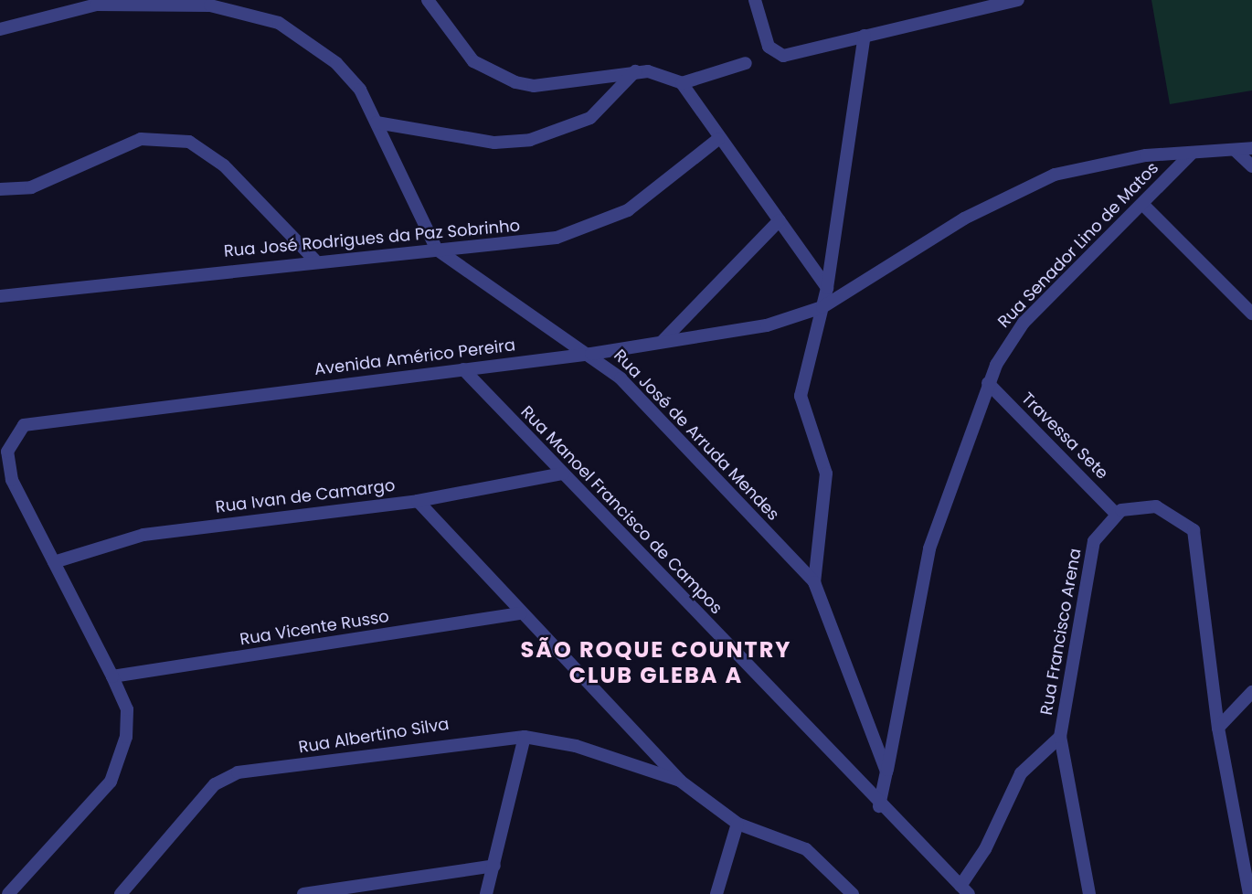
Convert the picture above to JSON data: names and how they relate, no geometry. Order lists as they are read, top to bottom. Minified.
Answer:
{"streets":{"street":["Rua José Rodrigues da Paz Sobrinho","Rua Senador Lino de Matos","Avenida Américo Pereira","Rua José de Arruda Mendes","Travessa Sete","Rua Ivan de Camargo","Rua Manoel Francisco de Campos","Rua Vicente Russo","Rua Francisco Arena","Rua Albertino Silva"]},"crossings":[["Rua José Rodrigues da Paz Sobrinho","Rua José de Arruda Mendes"],["Rua Senador Lino de Matos","Avenida Américo Pereira"],["Rua Senador Lino de Matos","Rua José de Arruda Mendes"],["Rua Senador Lino de Matos","Travessa Sete"],["Avenida Américo Pereira","Rua José de Arruda Mendes"],["Avenida Américo Pereira","Rua Ivan de Camargo"],["Avenida Américo Pereira","Rua Manoel Francisco de Campos"],["Travessa Sete","Rua Francisco Arena"],["Rua Ivan de Camargo","Rua Manoel Francisco de Campos"]],"districts":["SÃO ROQUE COUNTRY CLUB GLEBA A"]}
